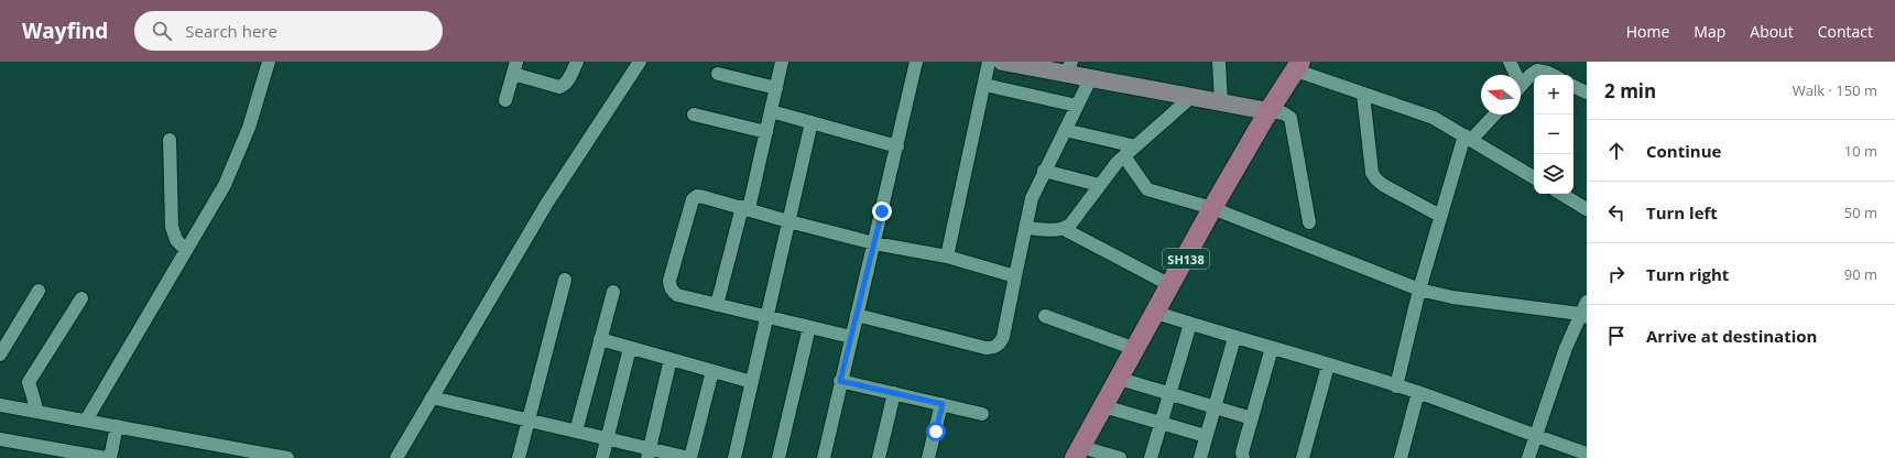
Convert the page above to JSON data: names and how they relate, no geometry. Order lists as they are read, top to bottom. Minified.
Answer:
{"streets":{"main road":["SH138"]},"north":"left","page":{"header":"Wayfind","search":"Search here","nav":["Home","Map","About","Contact"],"heading":["2 min","Walk · 150 m"],"map_buttons":["+","−"],"list":[["Continue","10 m"],["Turn left","50 m"],["Turn right","90 m"],"Arrive at destination"]}}
